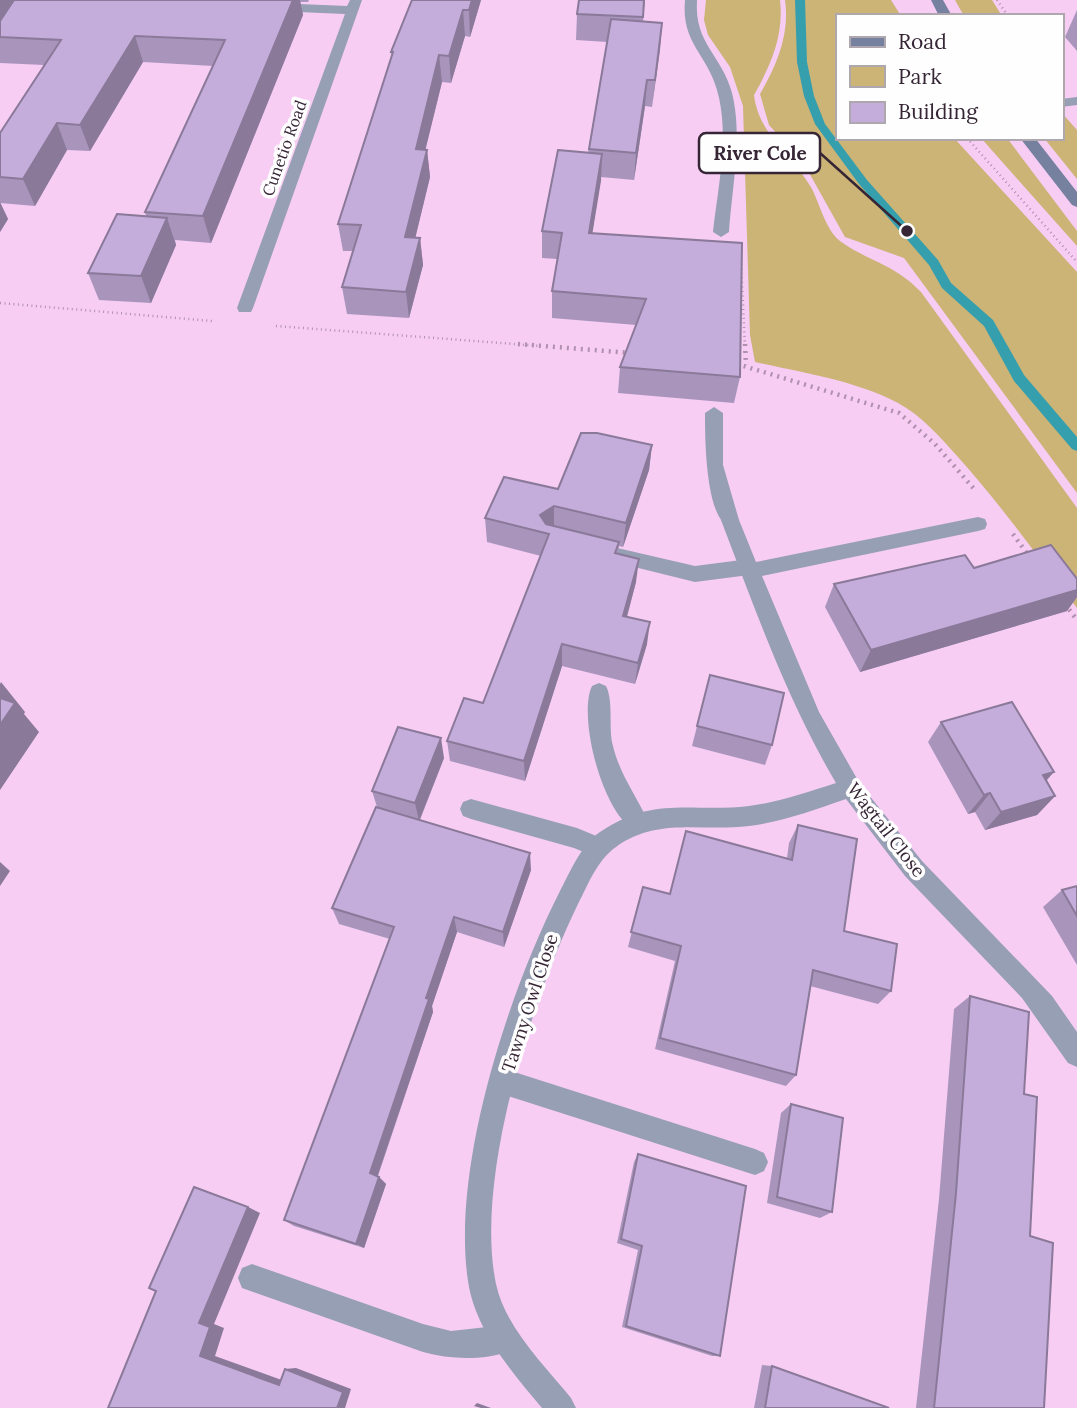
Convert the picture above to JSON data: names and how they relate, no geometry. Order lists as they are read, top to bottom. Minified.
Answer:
{"streets":{"street":["Cunetio Road","Wagtail Close","Tawny Owl Close"]},"crossings":[["Wagtail Close","Tawny Owl Close"]],"places":["River Cole"],"legend":["Road","Park","Building"]}
